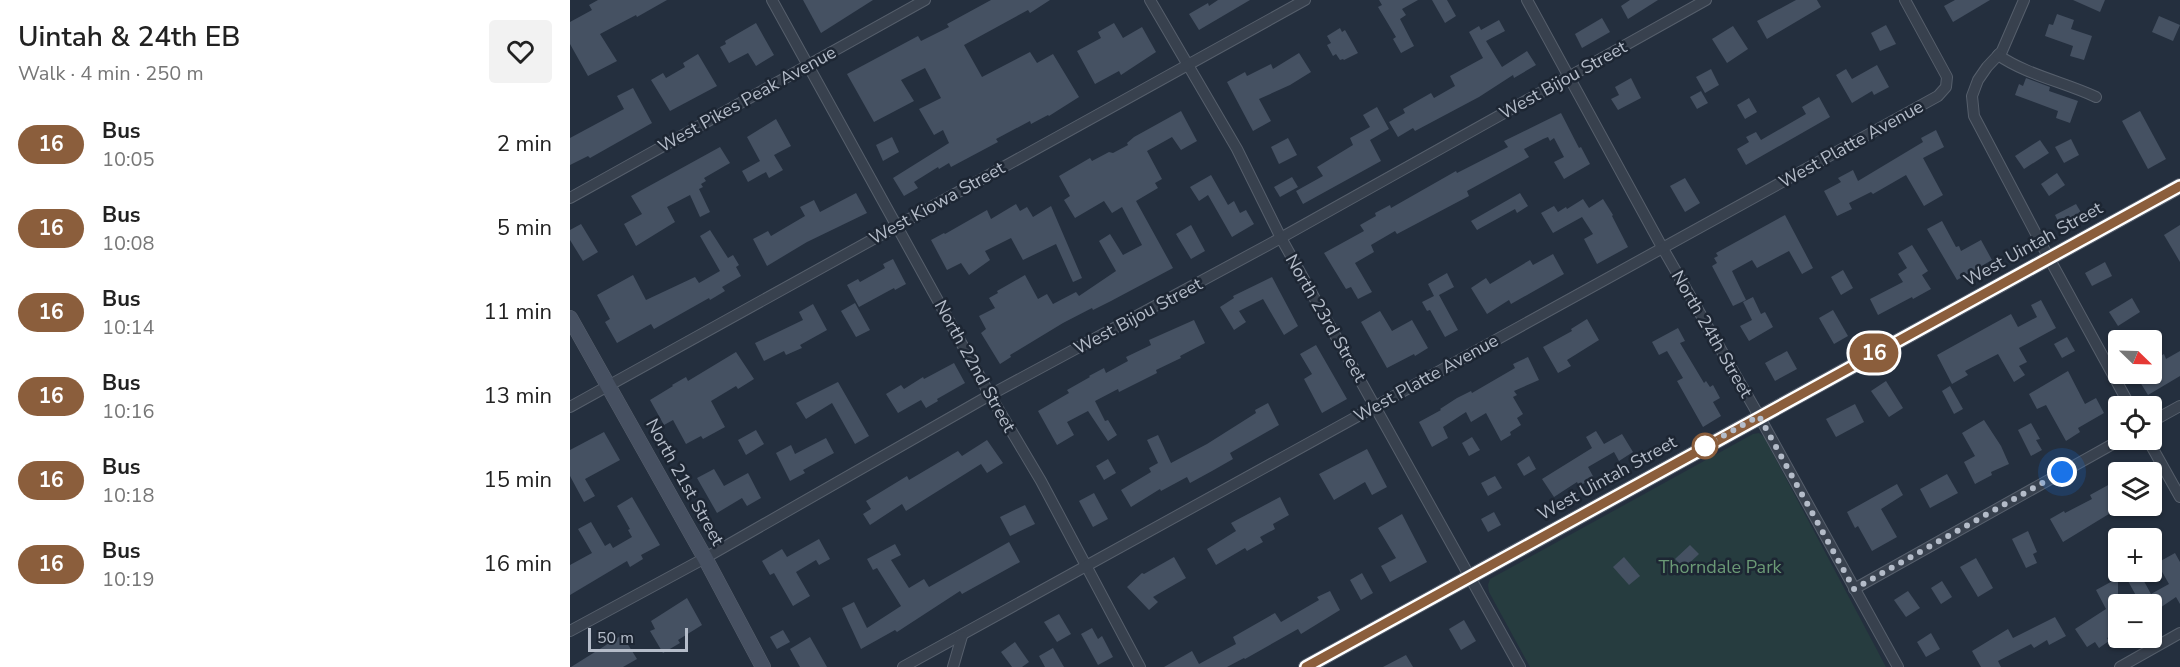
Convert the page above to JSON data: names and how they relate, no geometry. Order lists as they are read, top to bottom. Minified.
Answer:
{"streets":{"main road":["West Uintah Street","North 21st Street"],"street":["West Bijou Street","West Pikes Peak Avenue","West Platte Avenue","West Kiowa Street","North 23rd Street","North 24th Street","North 22nd Street"]},"crossings":[["West Bijou Street","North 23rd Street"],["West Bijou Street","North 24th Street"],["West Bijou Street","North 22nd Street"],["West Bijou Street","North 21st Street"],["West Pikes Peak Avenue","North 22nd Street"],["West Platte Avenue","North 23rd Street"],["West Platte Avenue","North 24th Street"],["West Platte Avenue","North 22nd Street"],["West Kiowa Street","North 23rd Street"],["West Kiowa Street","North 22nd Street"],["West Kiowa Street","North 21st Street"],["West Uintah Street","North 23rd Street"],["West Uintah Street","North 24th Street"]],"parks":["Thorndale Park"],"lines":["bus line 16"],"scale_bar":"50 m","north":"bottom right","page":{"heading":["Uintah & 24th EB","Walk · 4 min · 250 m"],"on_map":"16","list":[{"mark":"16","name":"Bus","note":"10:05","value":"2 min"},{"mark":"16","name":"Bus","note":"10:08","value":"5 min"},{"mark":"16","name":"Bus","note":"10:14","value":"11 min"},{"mark":"16","name":"Bus","note":"10:16","value":"13 min"},{"mark":"16","name":"Bus","note":"10:18","value":"15 min"},{"mark":"16","name":"Bus","note":"10:19","value":"16 min"}],"map_buttons":["+","−"],"scale":"50 m"}}
